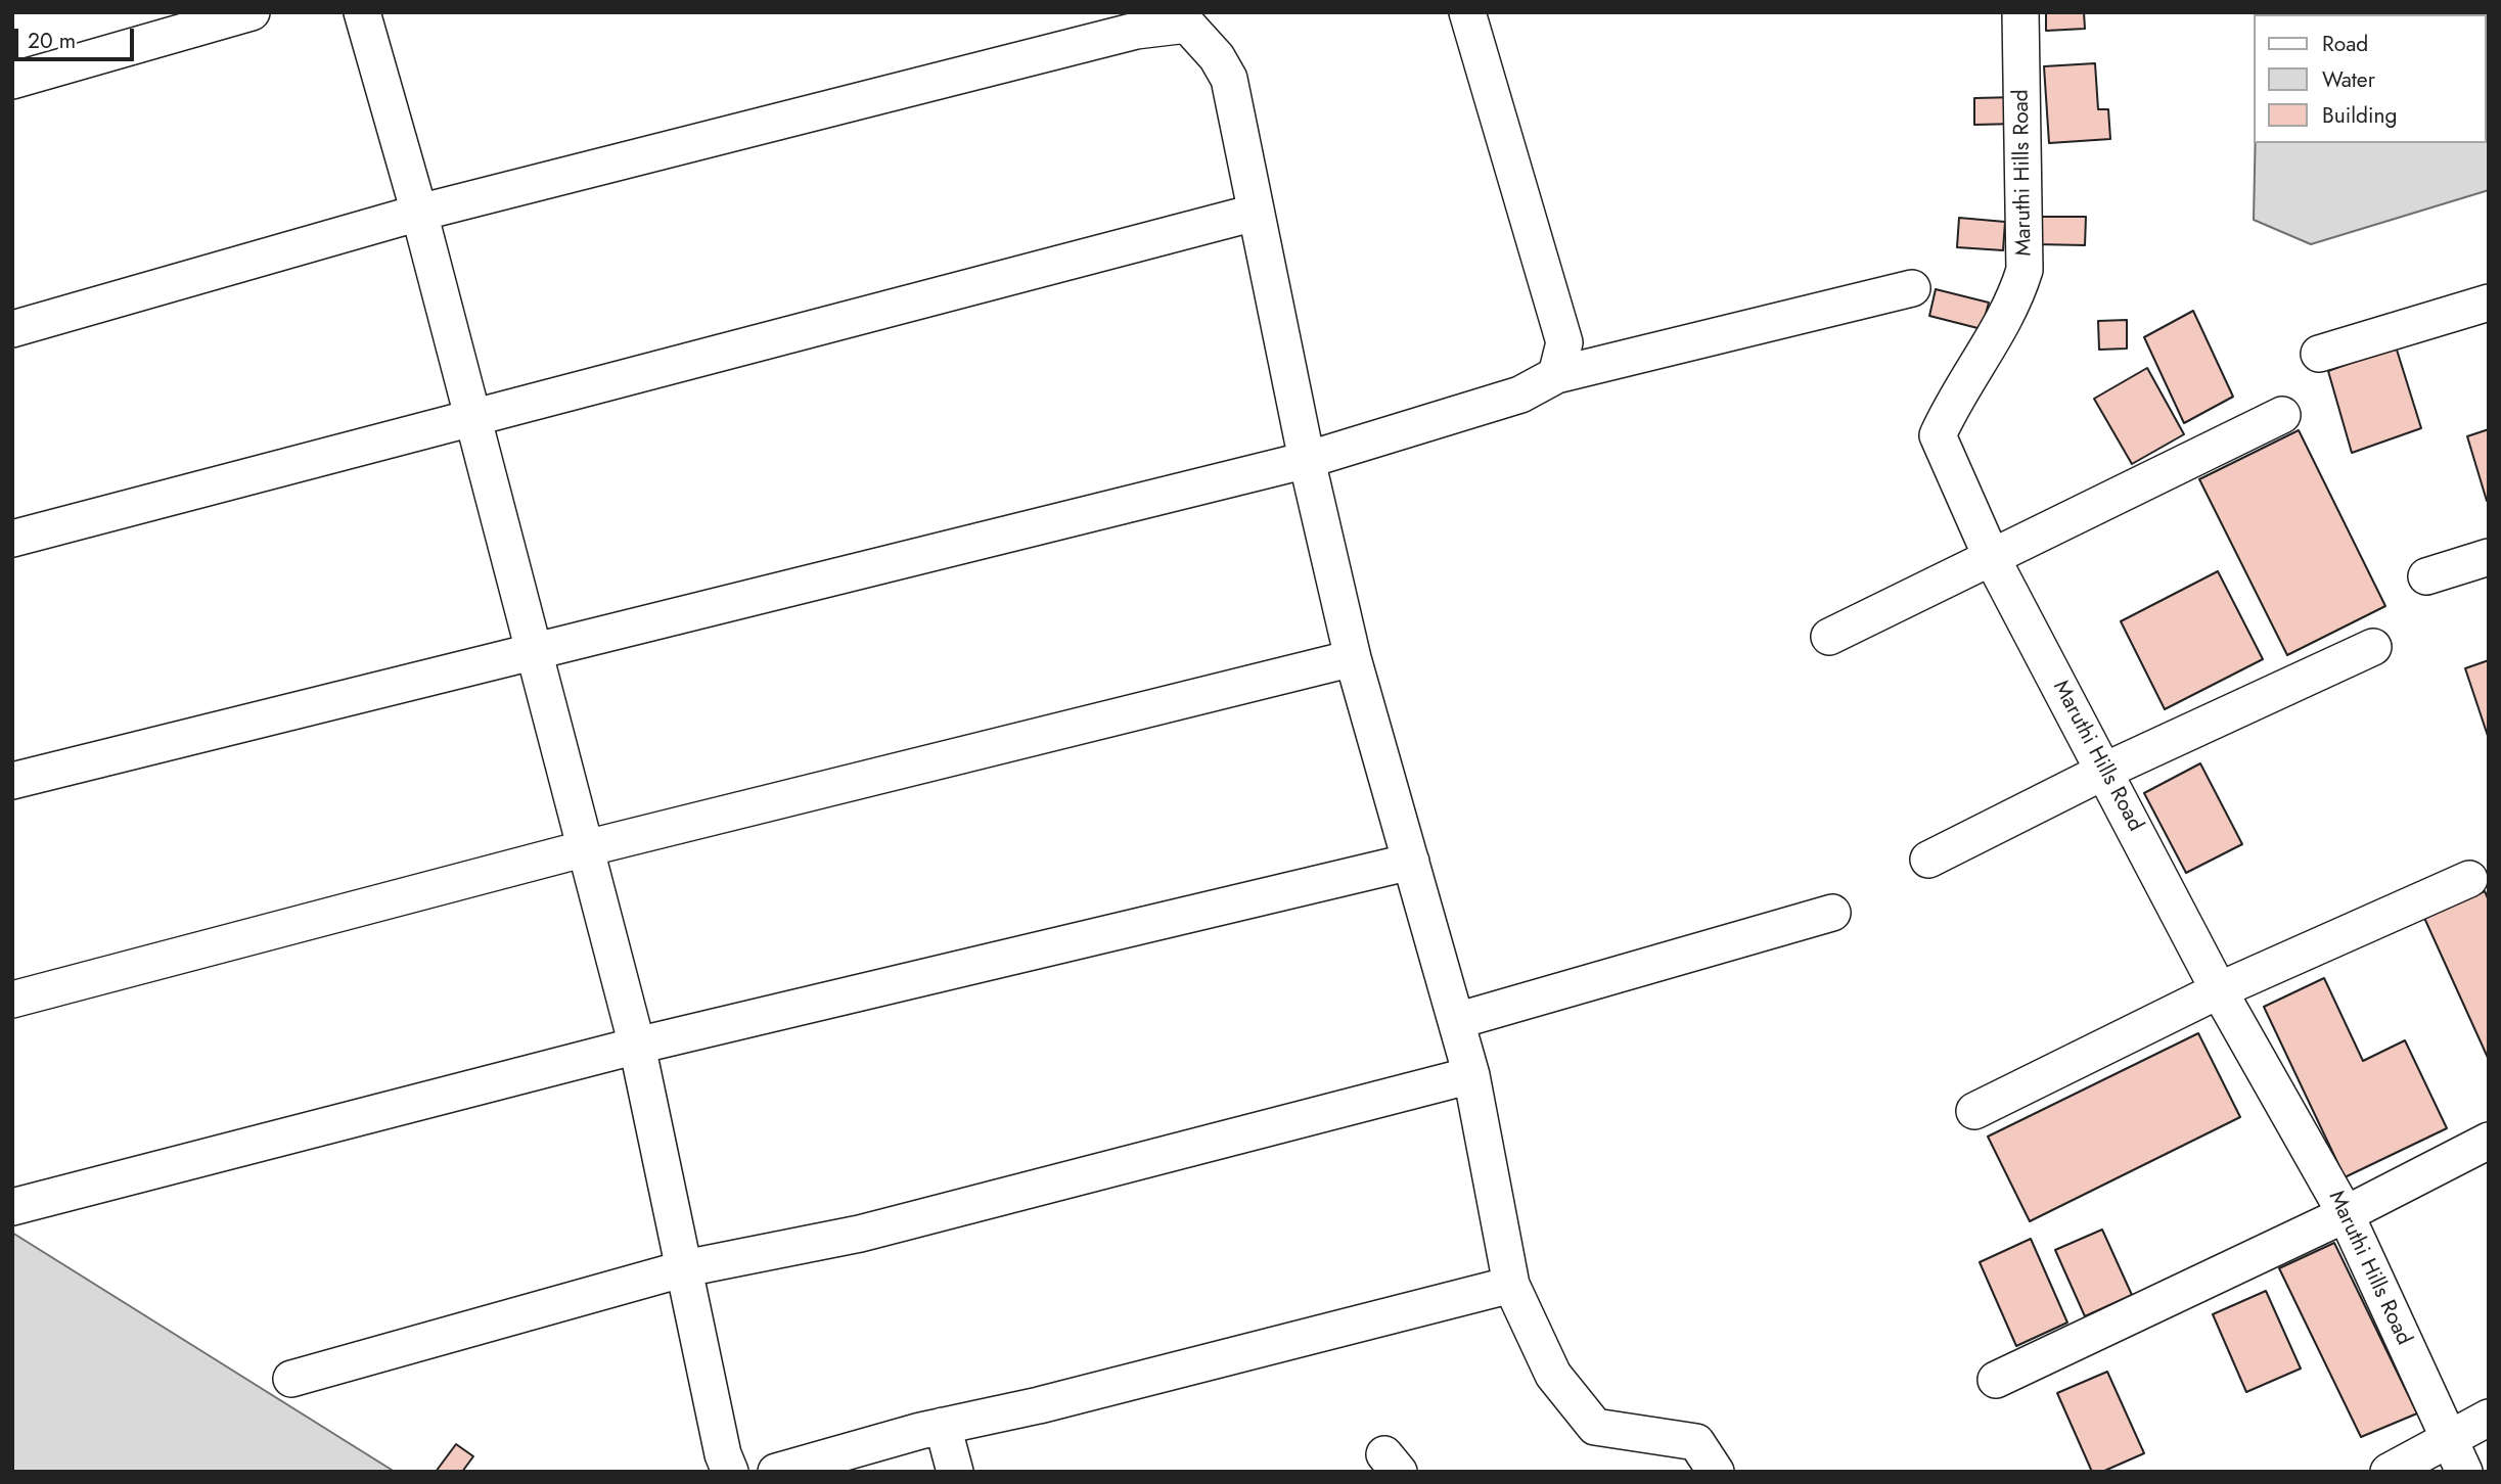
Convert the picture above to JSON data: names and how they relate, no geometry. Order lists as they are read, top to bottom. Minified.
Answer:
{"streets":{"street":["Maruthi Hills Road"]},"legend":["Road","Water","Building"],"scale_bar":"20 m"}
